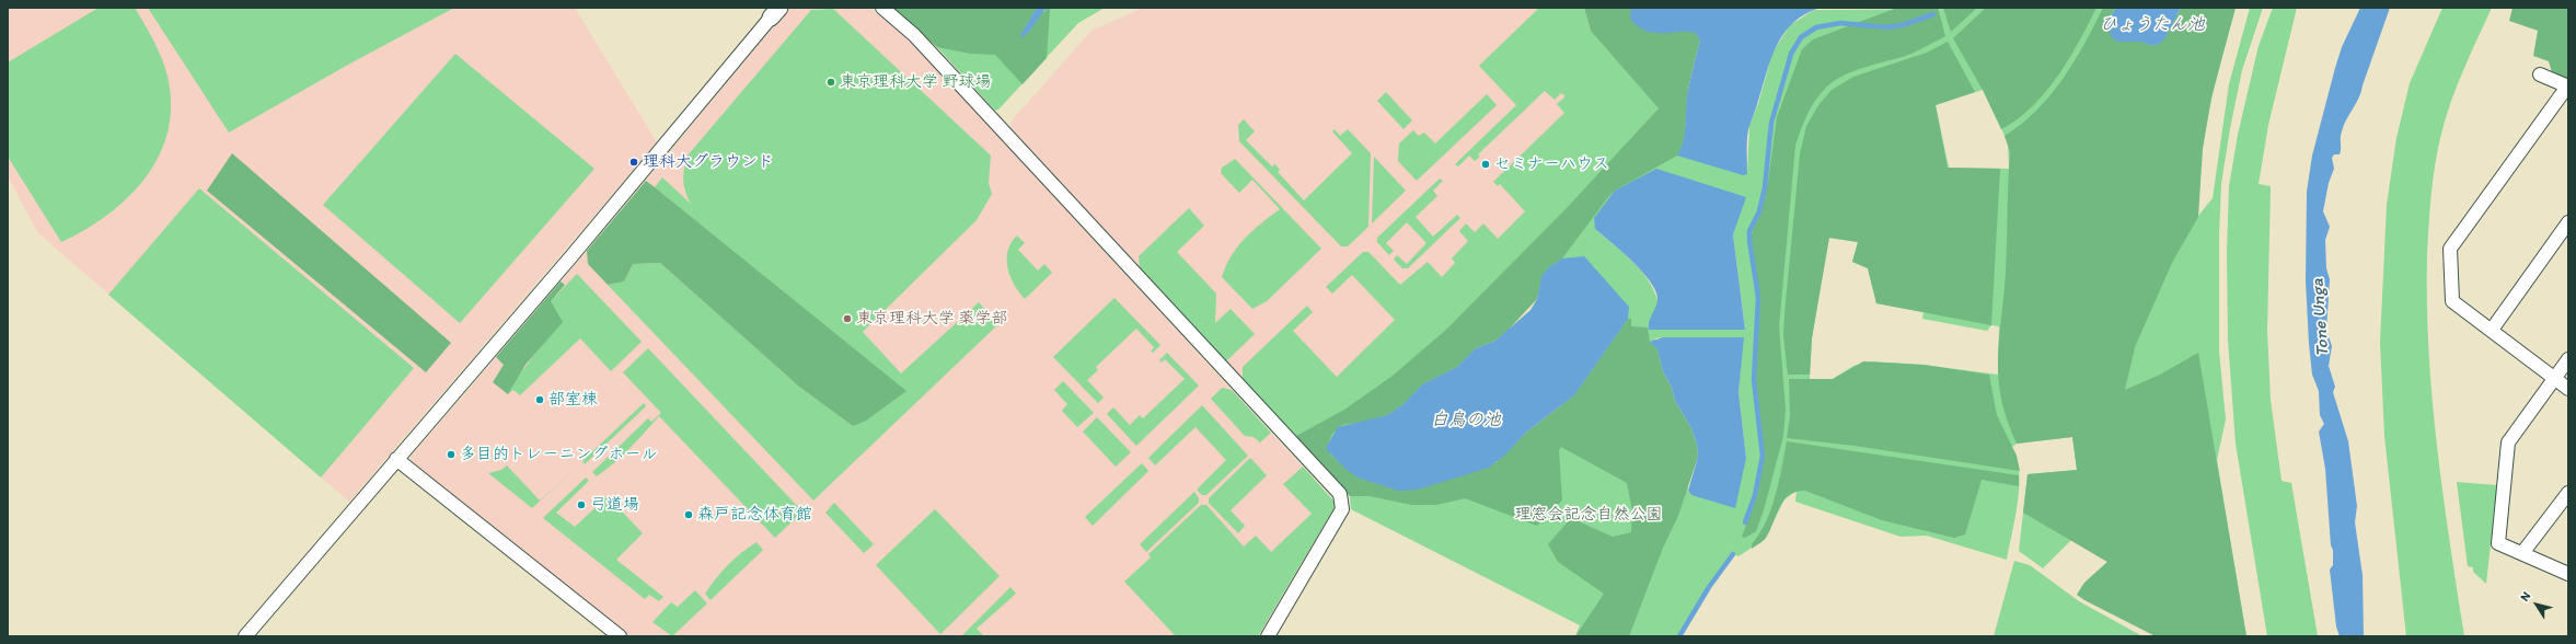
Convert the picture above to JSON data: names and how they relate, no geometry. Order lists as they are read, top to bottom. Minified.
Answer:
{"water":["ひょうたん池","Tone Unga","白鳥の池"],"parks":["理窓会記念自然公園"],"places":["東京理科大学 野球場","理科大グラウンド","セミナーハウス","東京理科大学 薬学部","部室棟","多目的トレーニングホール","弓道場","森戸記念体育館"],"north":"top left"}
